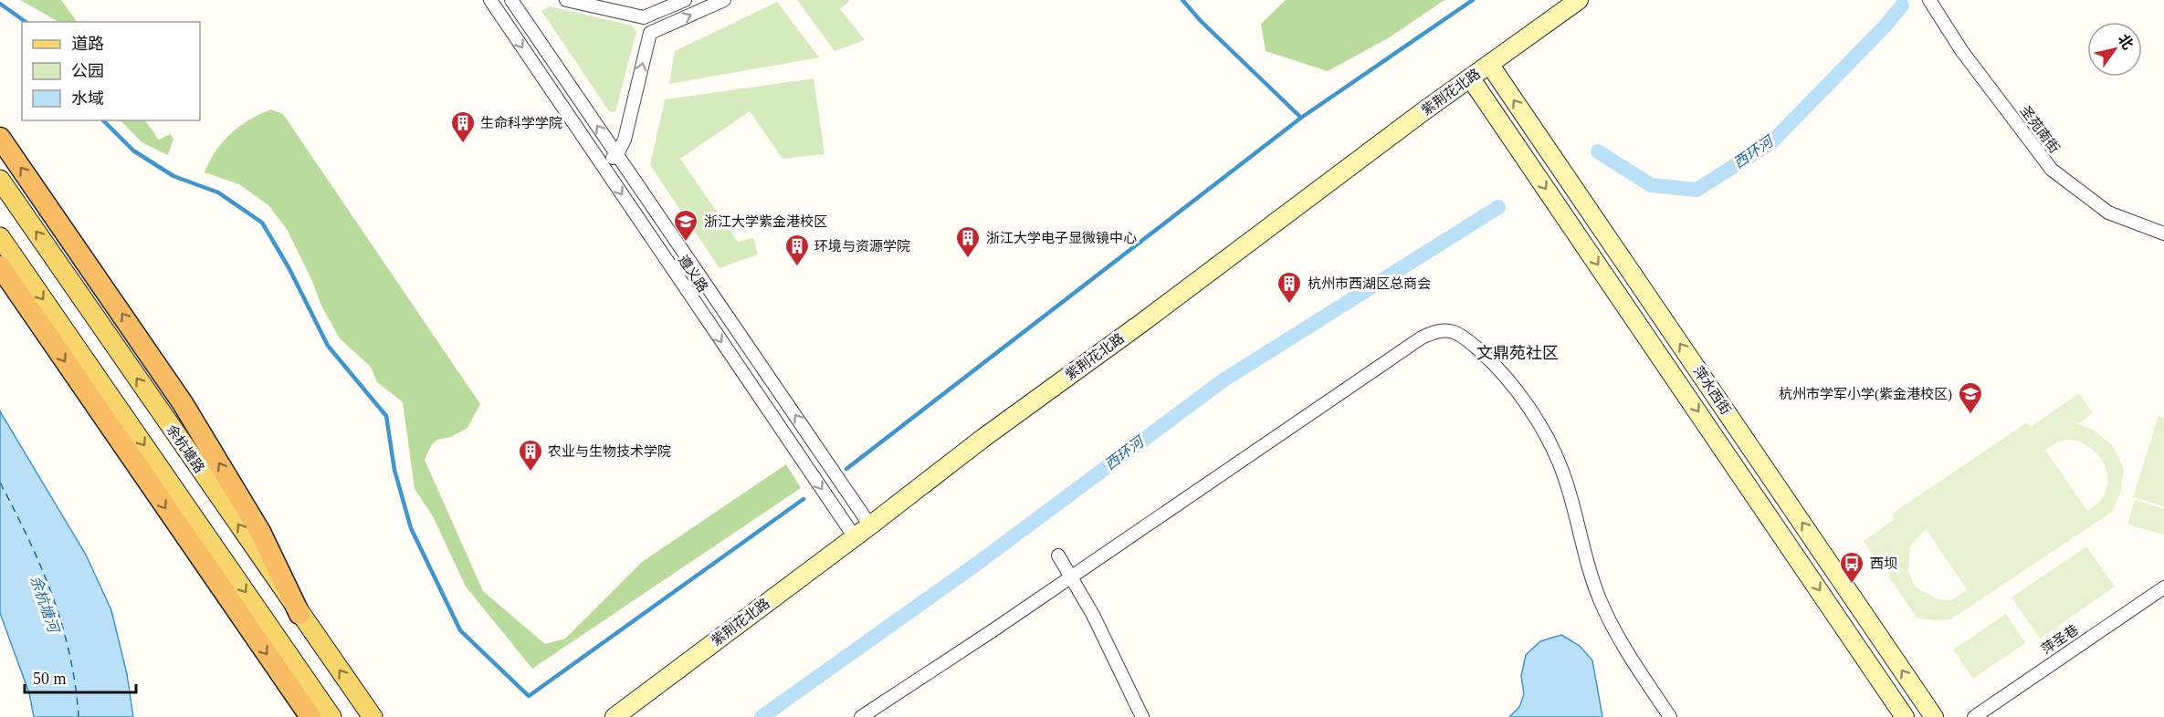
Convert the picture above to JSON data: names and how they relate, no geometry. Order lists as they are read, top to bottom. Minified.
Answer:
{"streets":{"main road":["紫荆花北路","萍水西街","余杭塘路"],"street":["圣苑南街","遵义路","萍圣巷"]},"crossings":[["紫荆花北路","遵义路"],["紫荆花北路","萍水西街"]],"districts":["文鼎苑社区"],"water":["西环河","余杭塘河"],"places":{"building":["生命科学学院","浙江大学电子显微镜中心","环境与资源学院","杭州市西湖区总商会","农业与生物技术学院"],"school or university":["浙江大学紫金港校区","杭州市学军小学(紫金港校区)"],"bus stop":["西坝"]},"legend":["道路","公园","水域"],"scale_bar":"50 m","north":"top right"}
